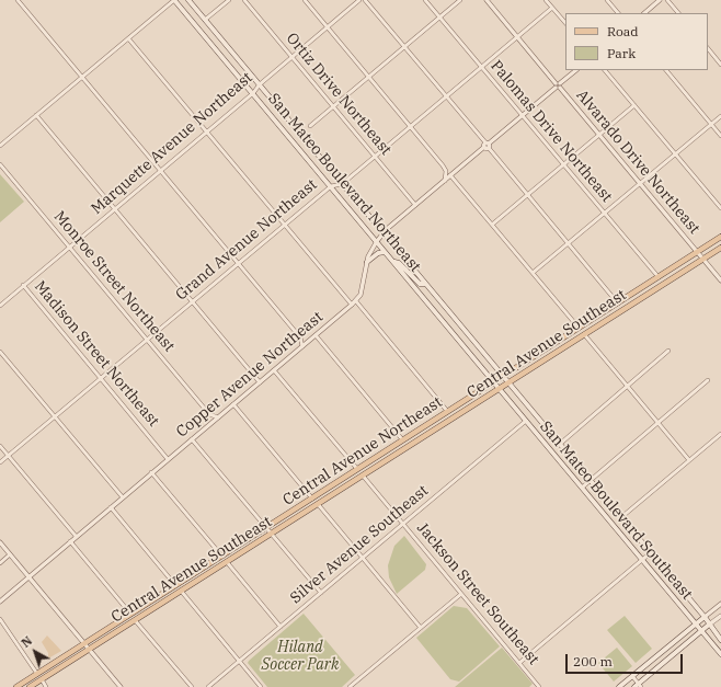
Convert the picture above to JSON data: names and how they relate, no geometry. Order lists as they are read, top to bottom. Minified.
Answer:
{"streets":{"main road":["San Mateo Boulevard Northeast","Central Avenue Southeast","Central Avenue Northeast","San Mateo Boulevard Southeast"],"street":["Ortiz Drive Northeast","Palomas Drive Northeast","Marquette Avenue Northeast","Alvarado Drive Northeast","Grand Avenue Northeast","Monroe Street Northeast","Madison Street Northeast","Copper Avenue Northeast","Silver Avenue Southeast","Jackson Street Southeast"]},"crossings":[["Ortiz Drive Northeast","Marquette Avenue Northeast"],["Ortiz Drive Northeast","Grand Avenue Northeast"],["Palomas Drive Northeast","Grand Avenue Northeast"],["Palomas Drive Northeast","Central Avenue Northeast"],["Marquette Avenue Northeast","San Mateo Boulevard Northeast"],["Marquette Avenue Northeast","Monroe Street Northeast"],["Marquette Avenue Northeast","Madison Street Northeast"],["Alvarado Drive Northeast","Grand Avenue Northeast"],["Alvarado Drive Northeast","Central Avenue Southeast"],["Alvarado Drive Northeast","Central Avenue Northeast"],["San Mateo Boulevard Northeast","Grand Avenue Northeast"],["San Mateo Boulevard Northeast","Central Avenue Northeast"],["San Mateo Boulevard Northeast","San Mateo Boulevard Southeast"],["Grand Avenue Northeast","Monroe Street Northeast"],["Grand Avenue Northeast","Madison Street Northeast"],["Monroe Street Northeast","Copper Avenue Northeast"],["Central Avenue Southeast","San Mateo Boulevard Southeast"],["Central Avenue Southeast","Jackson Street Southeast"],["Madison Street Northeast","Copper Avenue Northeast"],["Central Avenue Northeast","San Mateo Boulevard Southeast"],["San Mateo Boulevard Southeast","Silver Avenue Southeast"],["Silver Avenue Southeast","Jackson Street Southeast"]],"parks":["Hiland Soccer Park"],"legend":["Road","Park"],"scale_bar":"200 m","north":"top left"}
